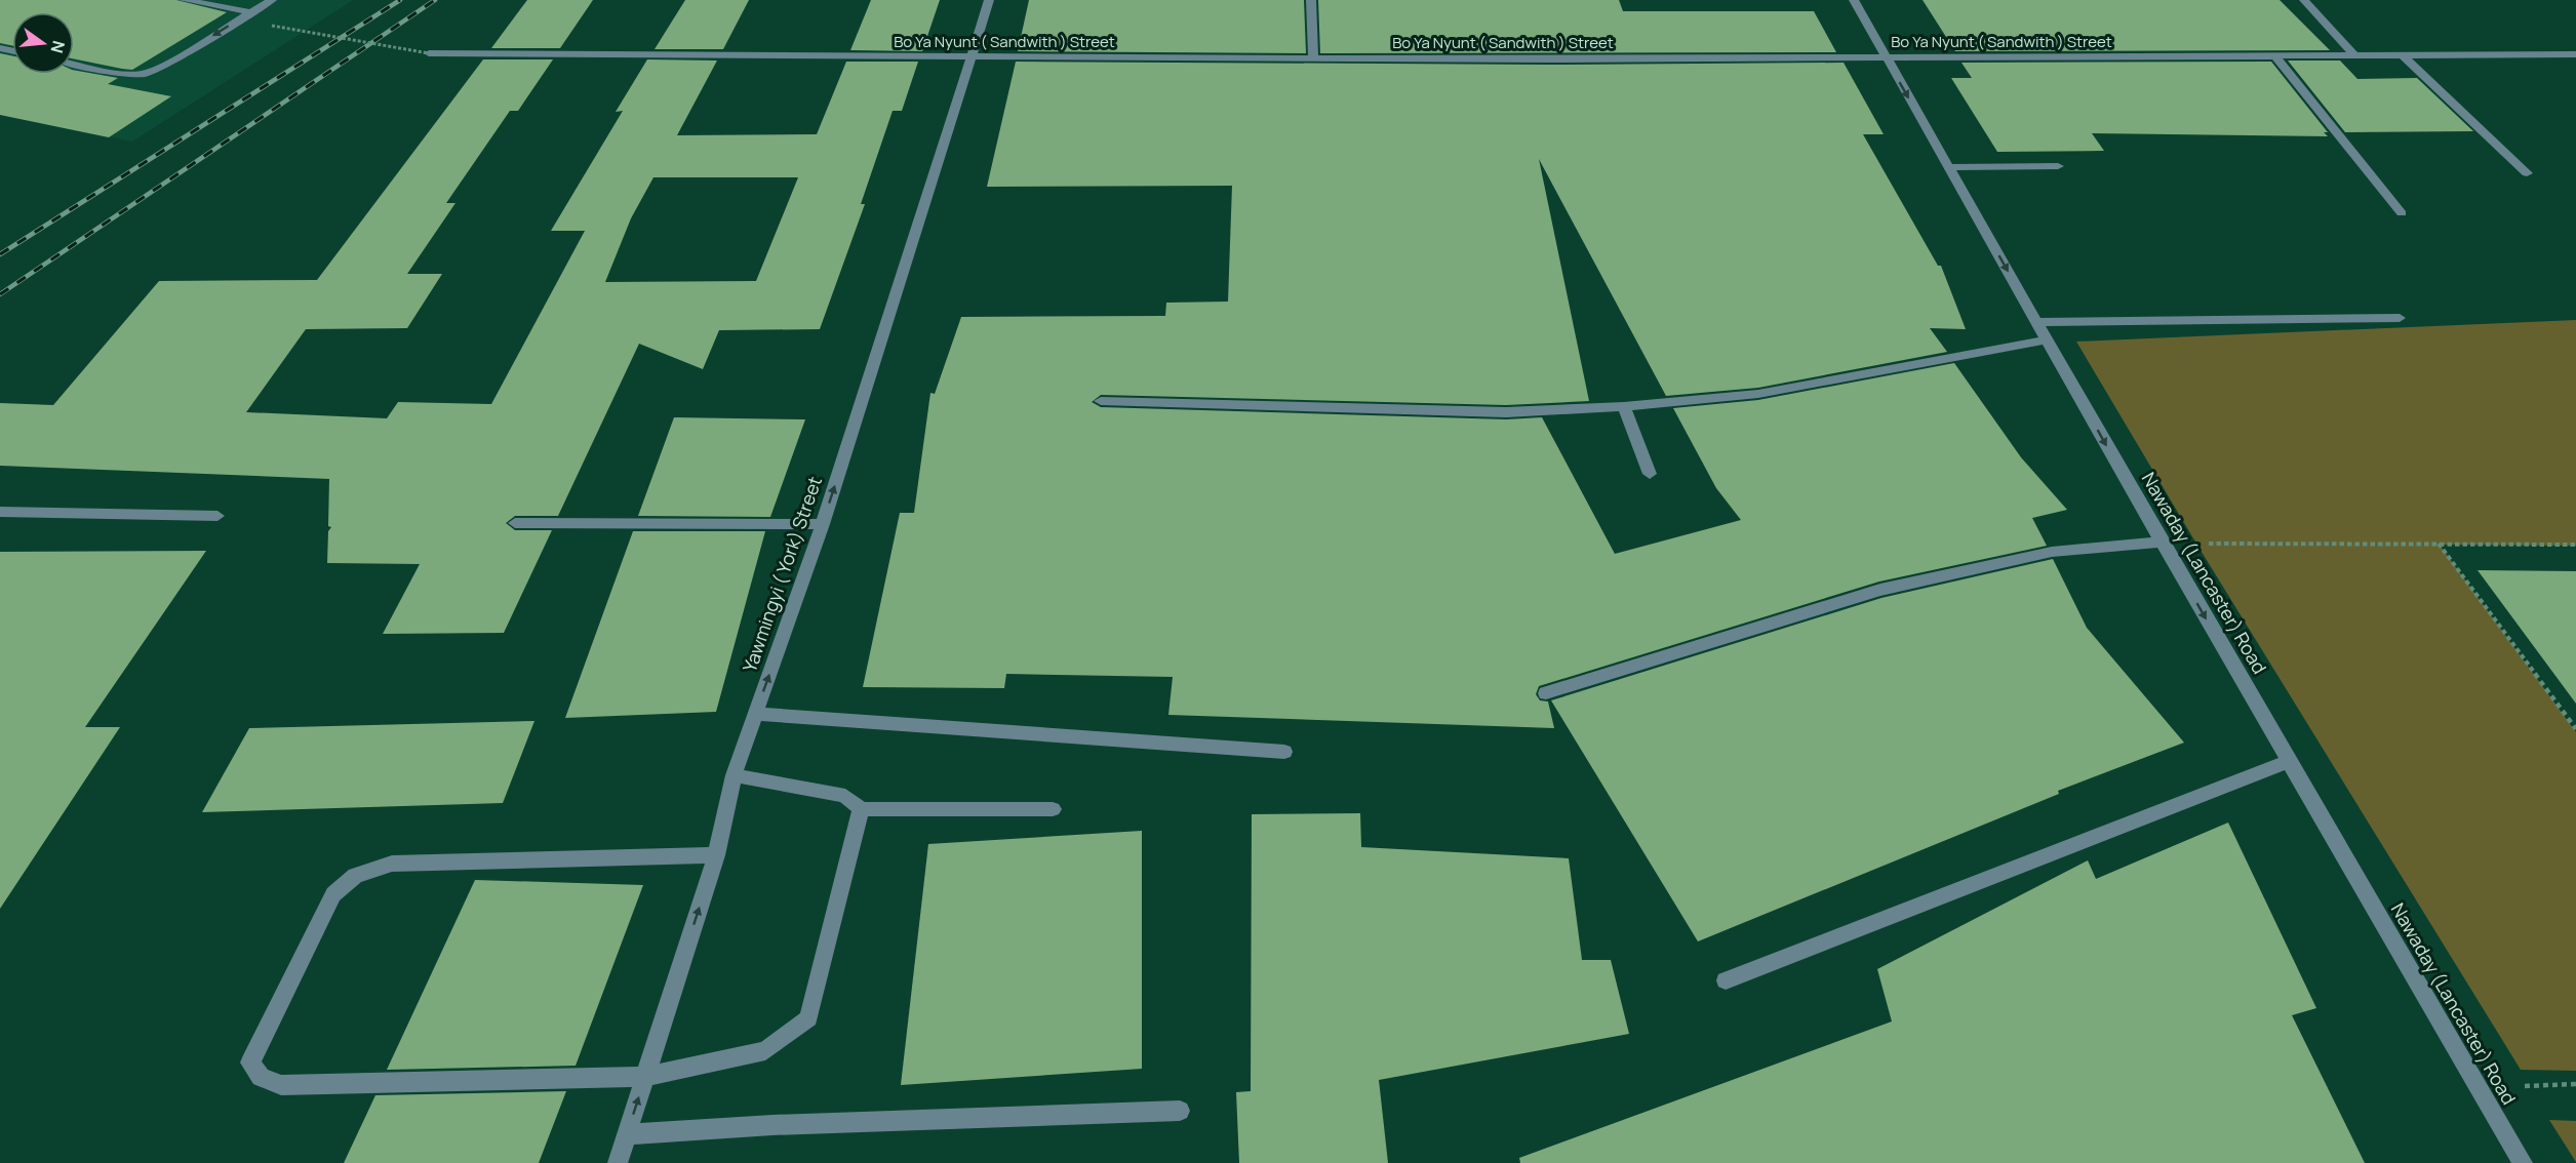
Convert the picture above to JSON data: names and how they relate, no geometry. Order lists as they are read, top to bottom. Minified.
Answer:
{"streets":{"street":["Bo Ya Nyunt ( Sandwith ) Street","Nawaday (Lancaster) Road","Yawmingyi ( York) Street"]},"crossings":[["Bo Ya Nyunt ( Sandwith ) Street","Nawaday (Lancaster) Road"],["Bo Ya Nyunt ( Sandwith ) Street","Yawmingyi ( York) Street"]],"one_way":["Nawaday (Lancaster) Road","Yawmingyi ( York) Street"],"north":"right"}
